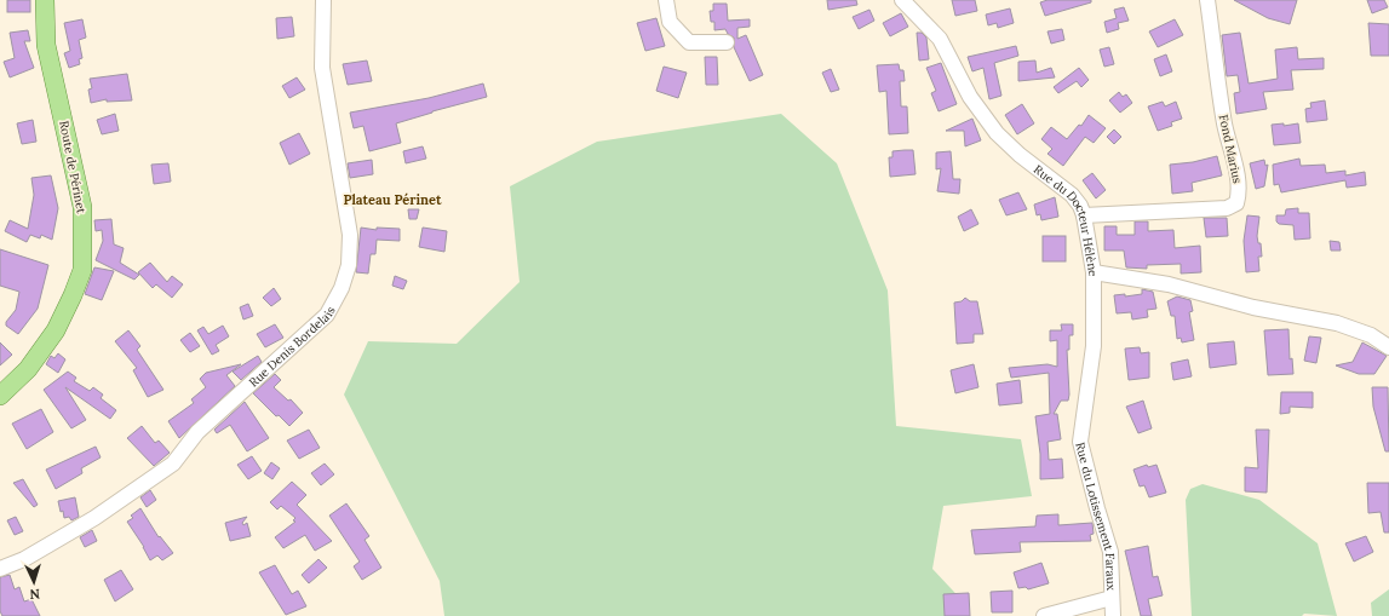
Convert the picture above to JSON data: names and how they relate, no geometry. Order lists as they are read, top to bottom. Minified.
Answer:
{"streets":{"main road":["Route de Périnet"],"street":["Fond Marius","Rue du Docteur Hélène","Rue Denis Bordelais","Rue du Lotissement Faraux"]},"crossings":[["Fond Marius","Rue du Docteur Hélène"],["Rue du Docteur Hélène","Rue du Lotissement Faraux"]],"districts":["Plateau Périnet"],"north":"bottom"}
